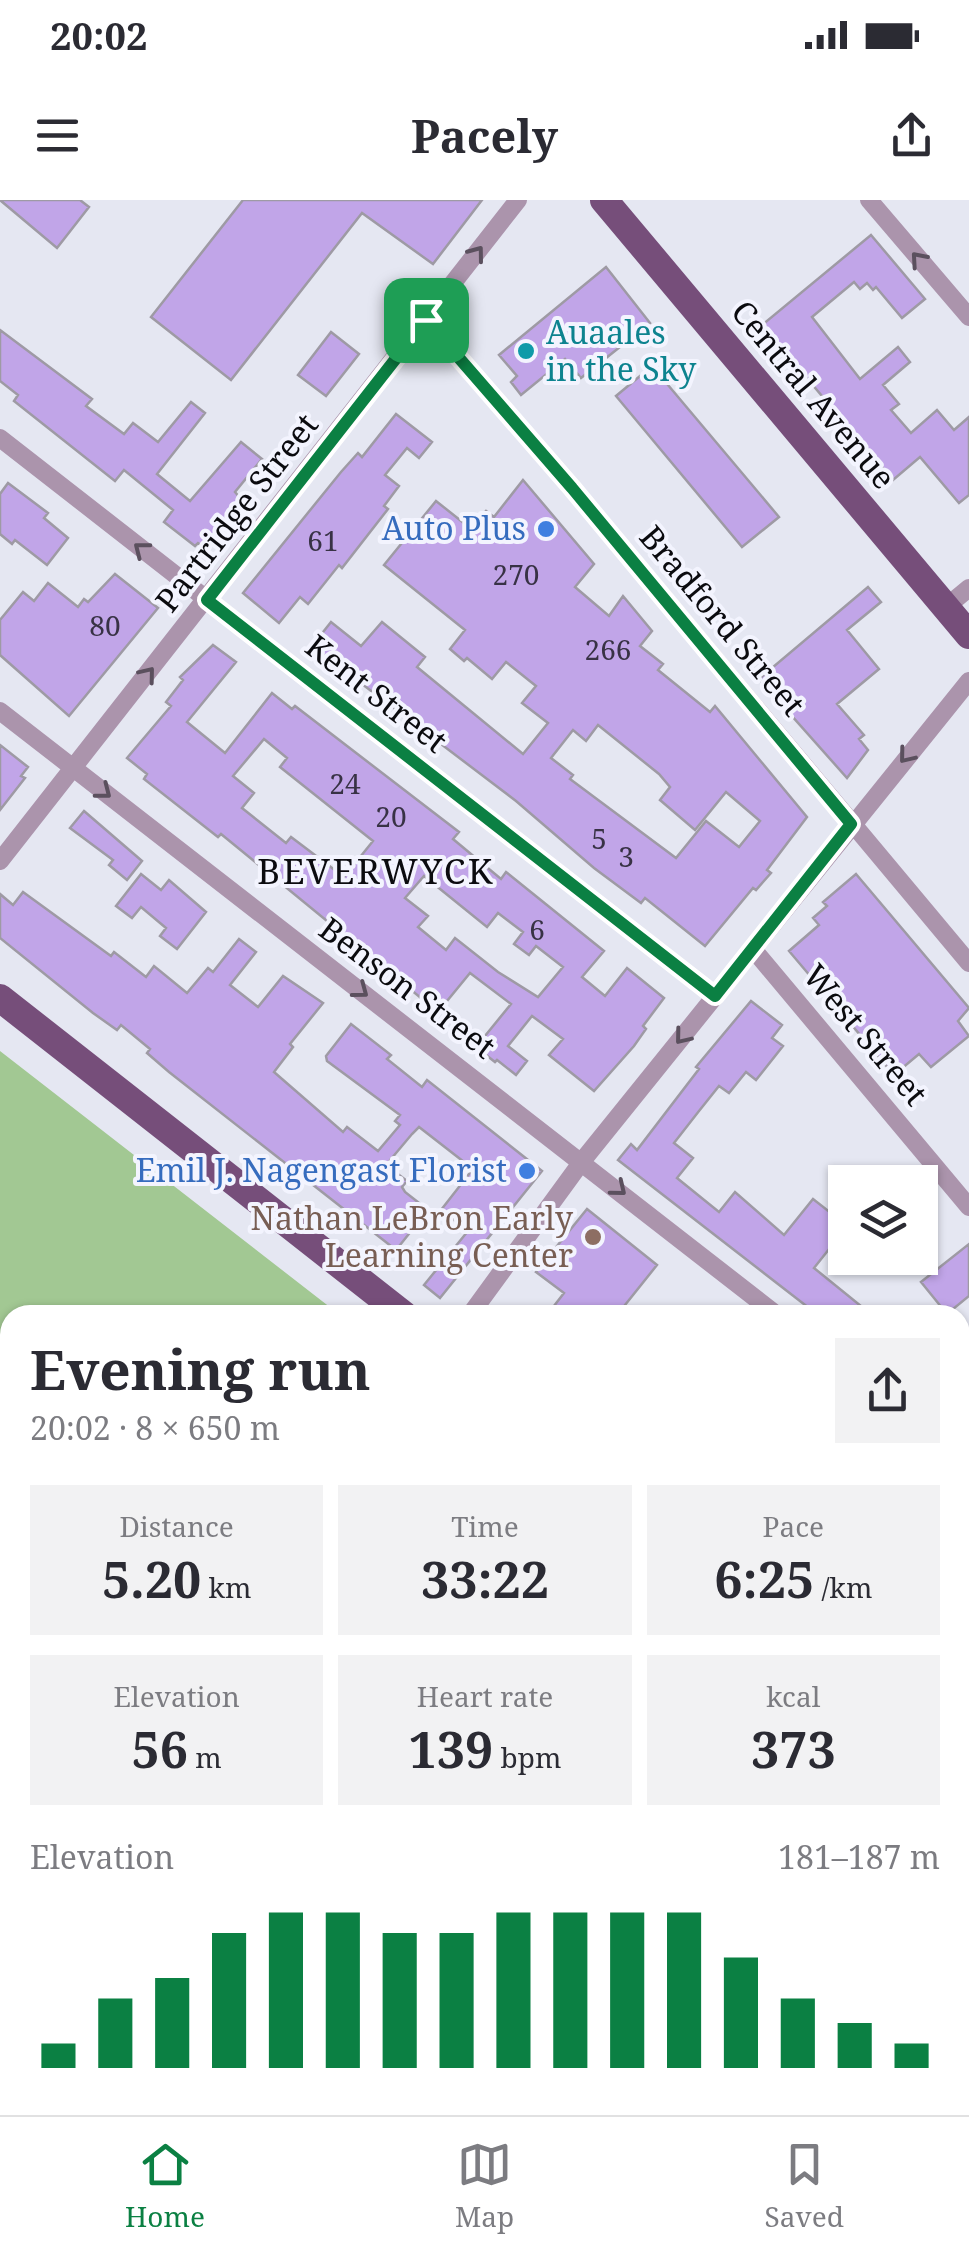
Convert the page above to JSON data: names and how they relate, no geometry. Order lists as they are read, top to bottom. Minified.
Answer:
{"streets":{"main road":["Central Avenue"],"street":["Partridge Street","Bradford Street","Kent Street","Benson Street","West Street"]},"crossings":[["Partridge Street","Bradford Street"],["Partridge Street","Kent Street"],["Partridge Street","Benson Street"]],"one_way":["Partridge Street","Benson Street"],"districts":["BEVERWYCK"],"places":["Auaales in the Sky","Auto Plus","Emil J. Nagengast Florist","Nathan LeBron Early Learning Center"],"house_numbers":["61","270","80","266","24","20","5","3","6"],"page":{"status":"20:02","header":"Pacely","heading":["Evening run","20:02 · 8 × 650 m"],"stats":[["Distance","5.20 km"],["Time","33:22"],["Pace","6:25 /km"],["Elevation","56 m"],["Heart rate","139 bpm"],["kcal","373"]],"chart":["Elevation","181–187 m"],"tabs":["Home","Map","Saved"]}}
